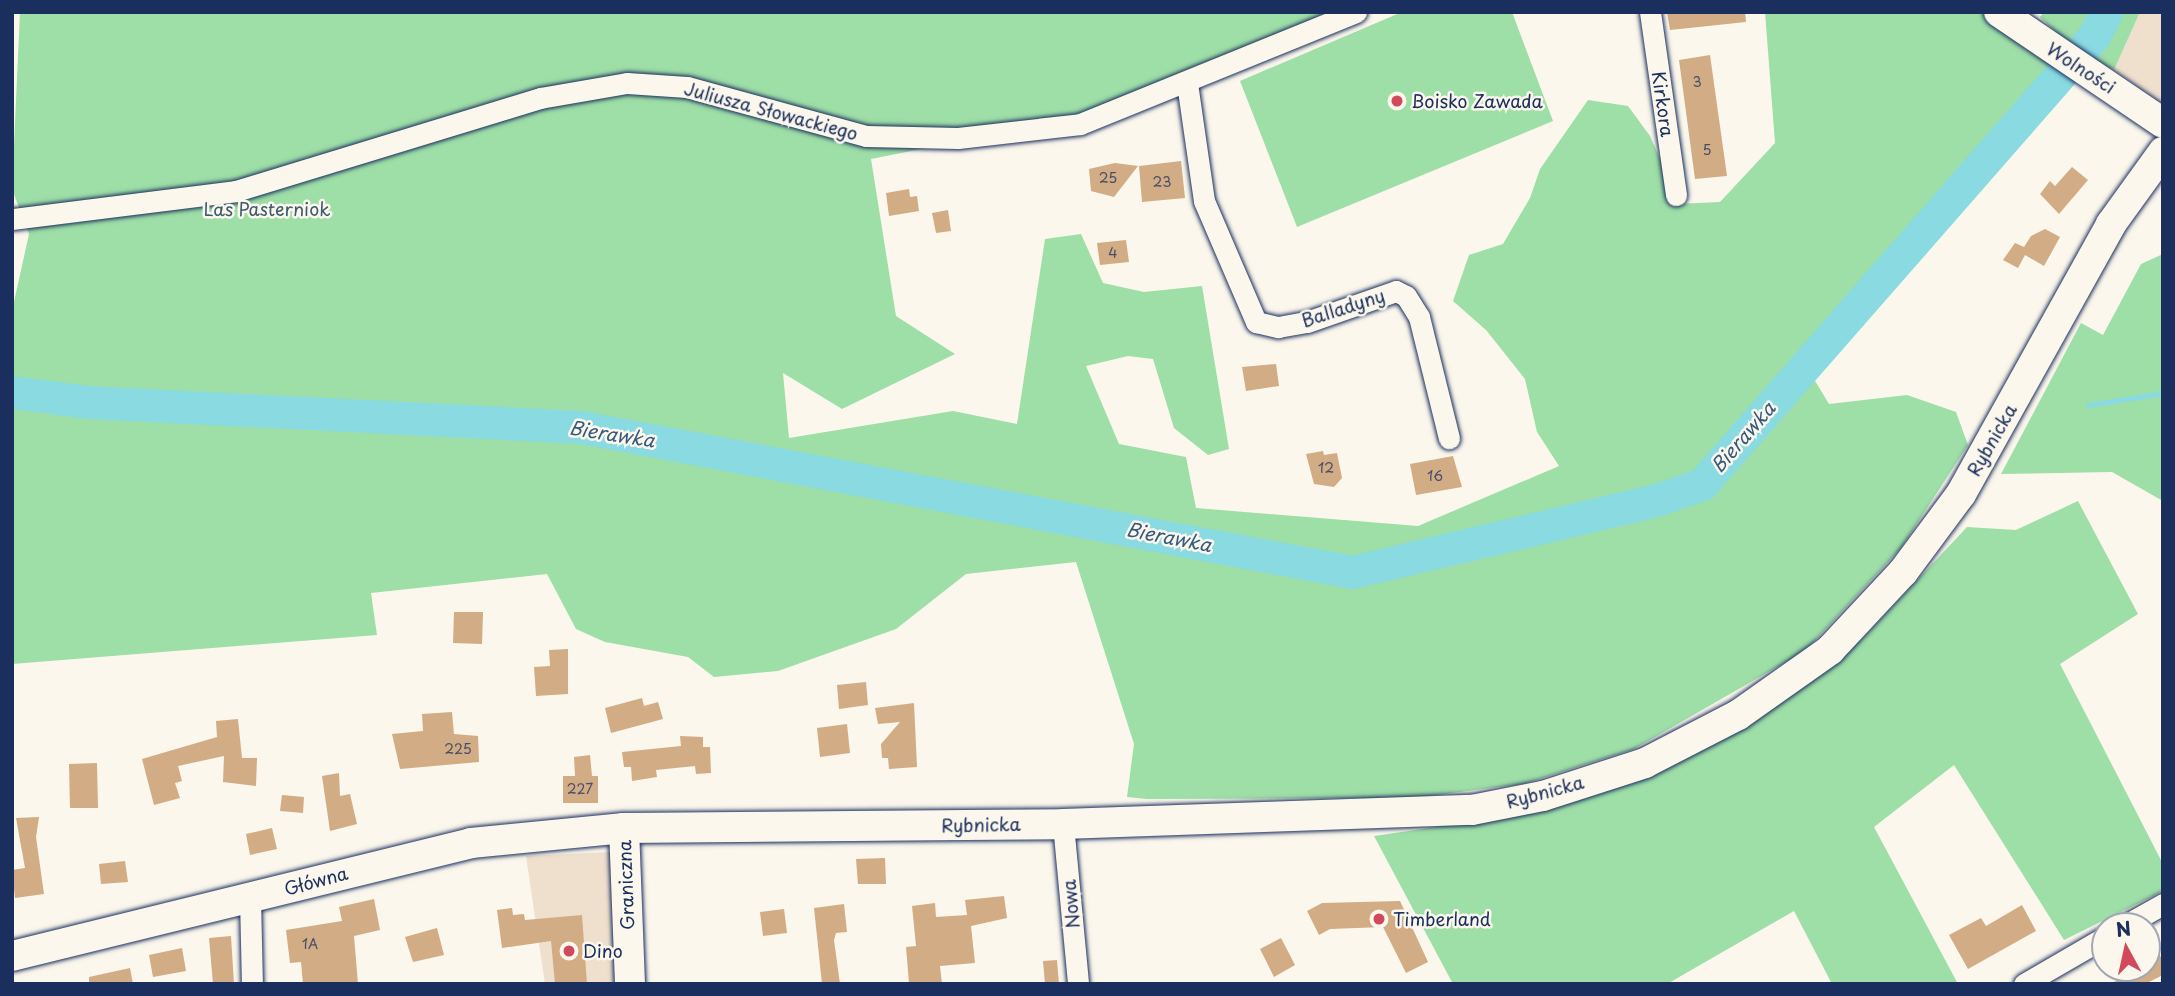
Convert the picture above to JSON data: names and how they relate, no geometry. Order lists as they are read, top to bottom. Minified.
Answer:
{"streets":{"main road":["Wolności","Rybnicka","Główna","Graniczna"],"street":["Kirkora","Juliusza Słowackiego","Balladyny","Nowa"]},"crossings":[["Juliusza Słowackiego","Balladyny"],["Rybnicka","Główna"],["Rybnicka","Graniczna"],["Rybnicka","Nowa"],["Główna","Graniczna"]],"water":["Bierawka"],"parks":["Las Pasterniok"],"places":["Boisko Zawada","Timberland","Dino"],"house_numbers":["3","5","25","23","4","12","16","225","227","1A"],"north":"top"}
